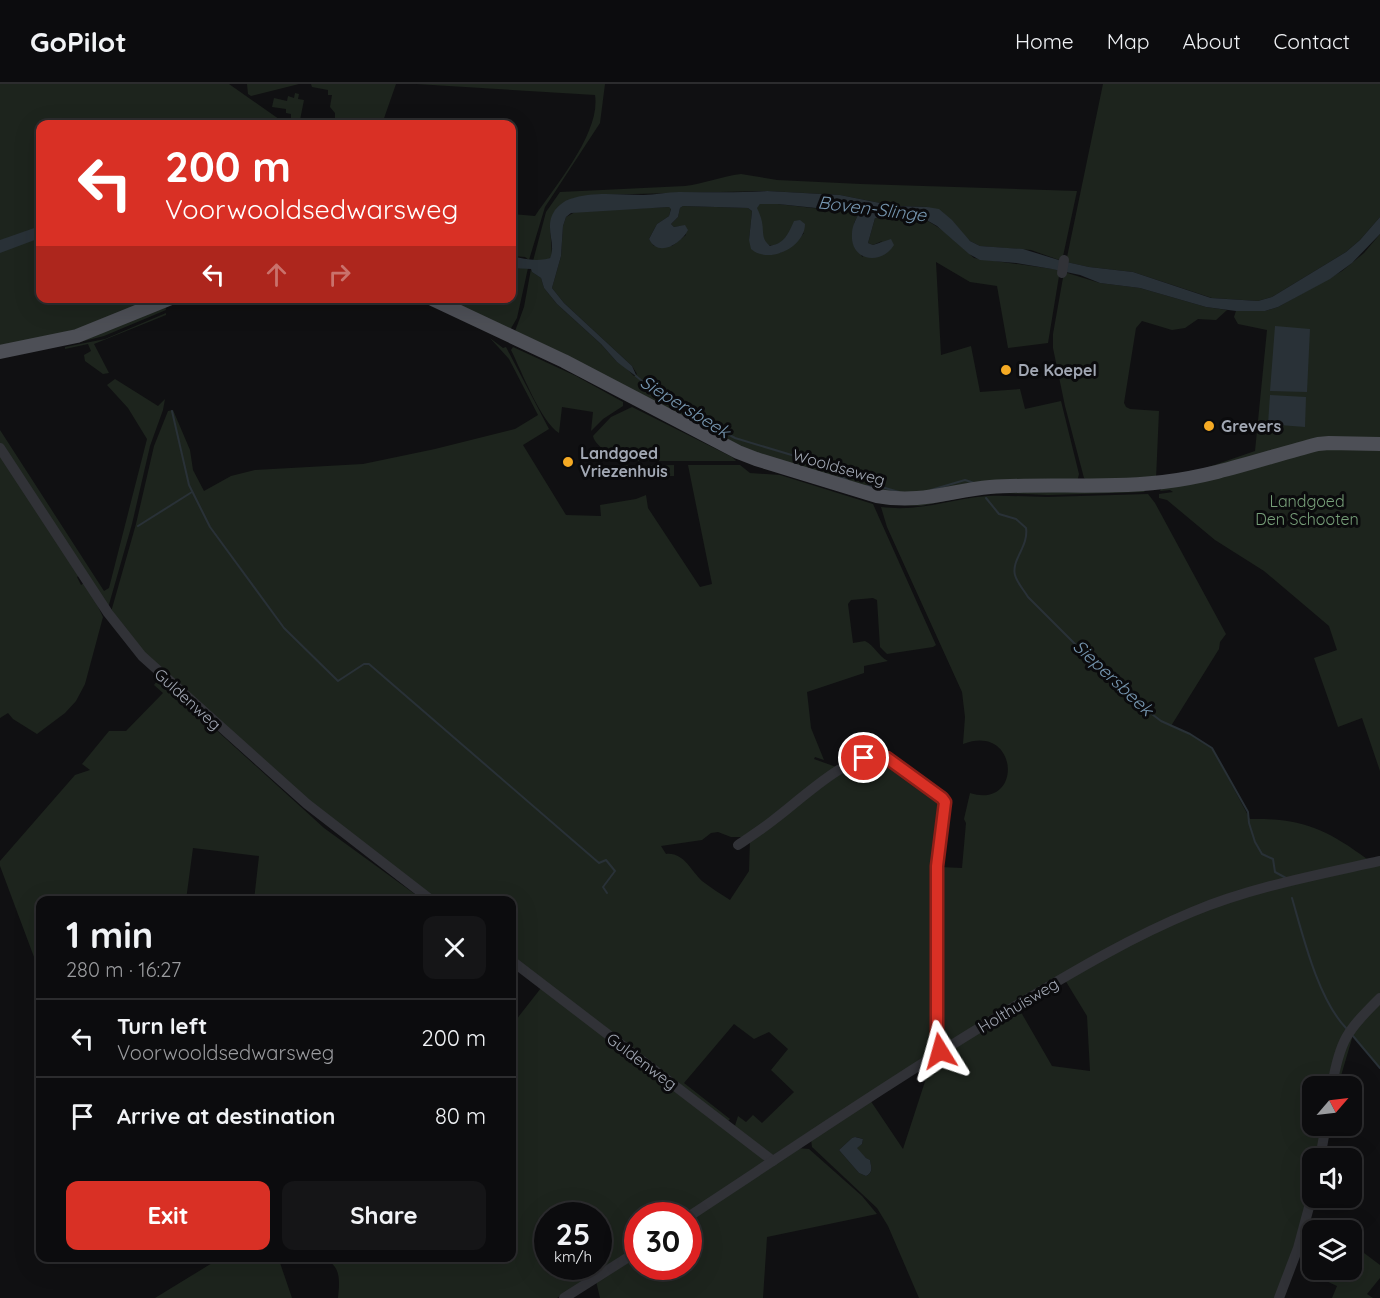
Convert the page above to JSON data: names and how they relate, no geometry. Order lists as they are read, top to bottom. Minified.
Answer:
{"streets":{"main road":["Wooldseweg"],"street":["Guldenweg","Holthuisweg"]},"crossings":[["Guldenweg","Holthuisweg"]],"water":["Boven-Slinge","Siepersbeek"],"parks":["Landgoed Den Schooten"],"places":["De Koepel","Grevers","Landgoed Vriezenhuis"],"north":"top right","page":{"header":"GoPilot","nav":["Home","Map","About","Contact"],"turn":["200 m","Voorwooldsedwarsweg"],"heading":["1 min","280 m · 16:27"],"list":[{"name":"Turn left","note":"Voorwooldsedwarsweg","value":"200 m"},{"name":"Arrive at destination","value":"80 m"}],"buttons":["Exit","Share"],"speed":"25 km/h","limit":"30"}}
